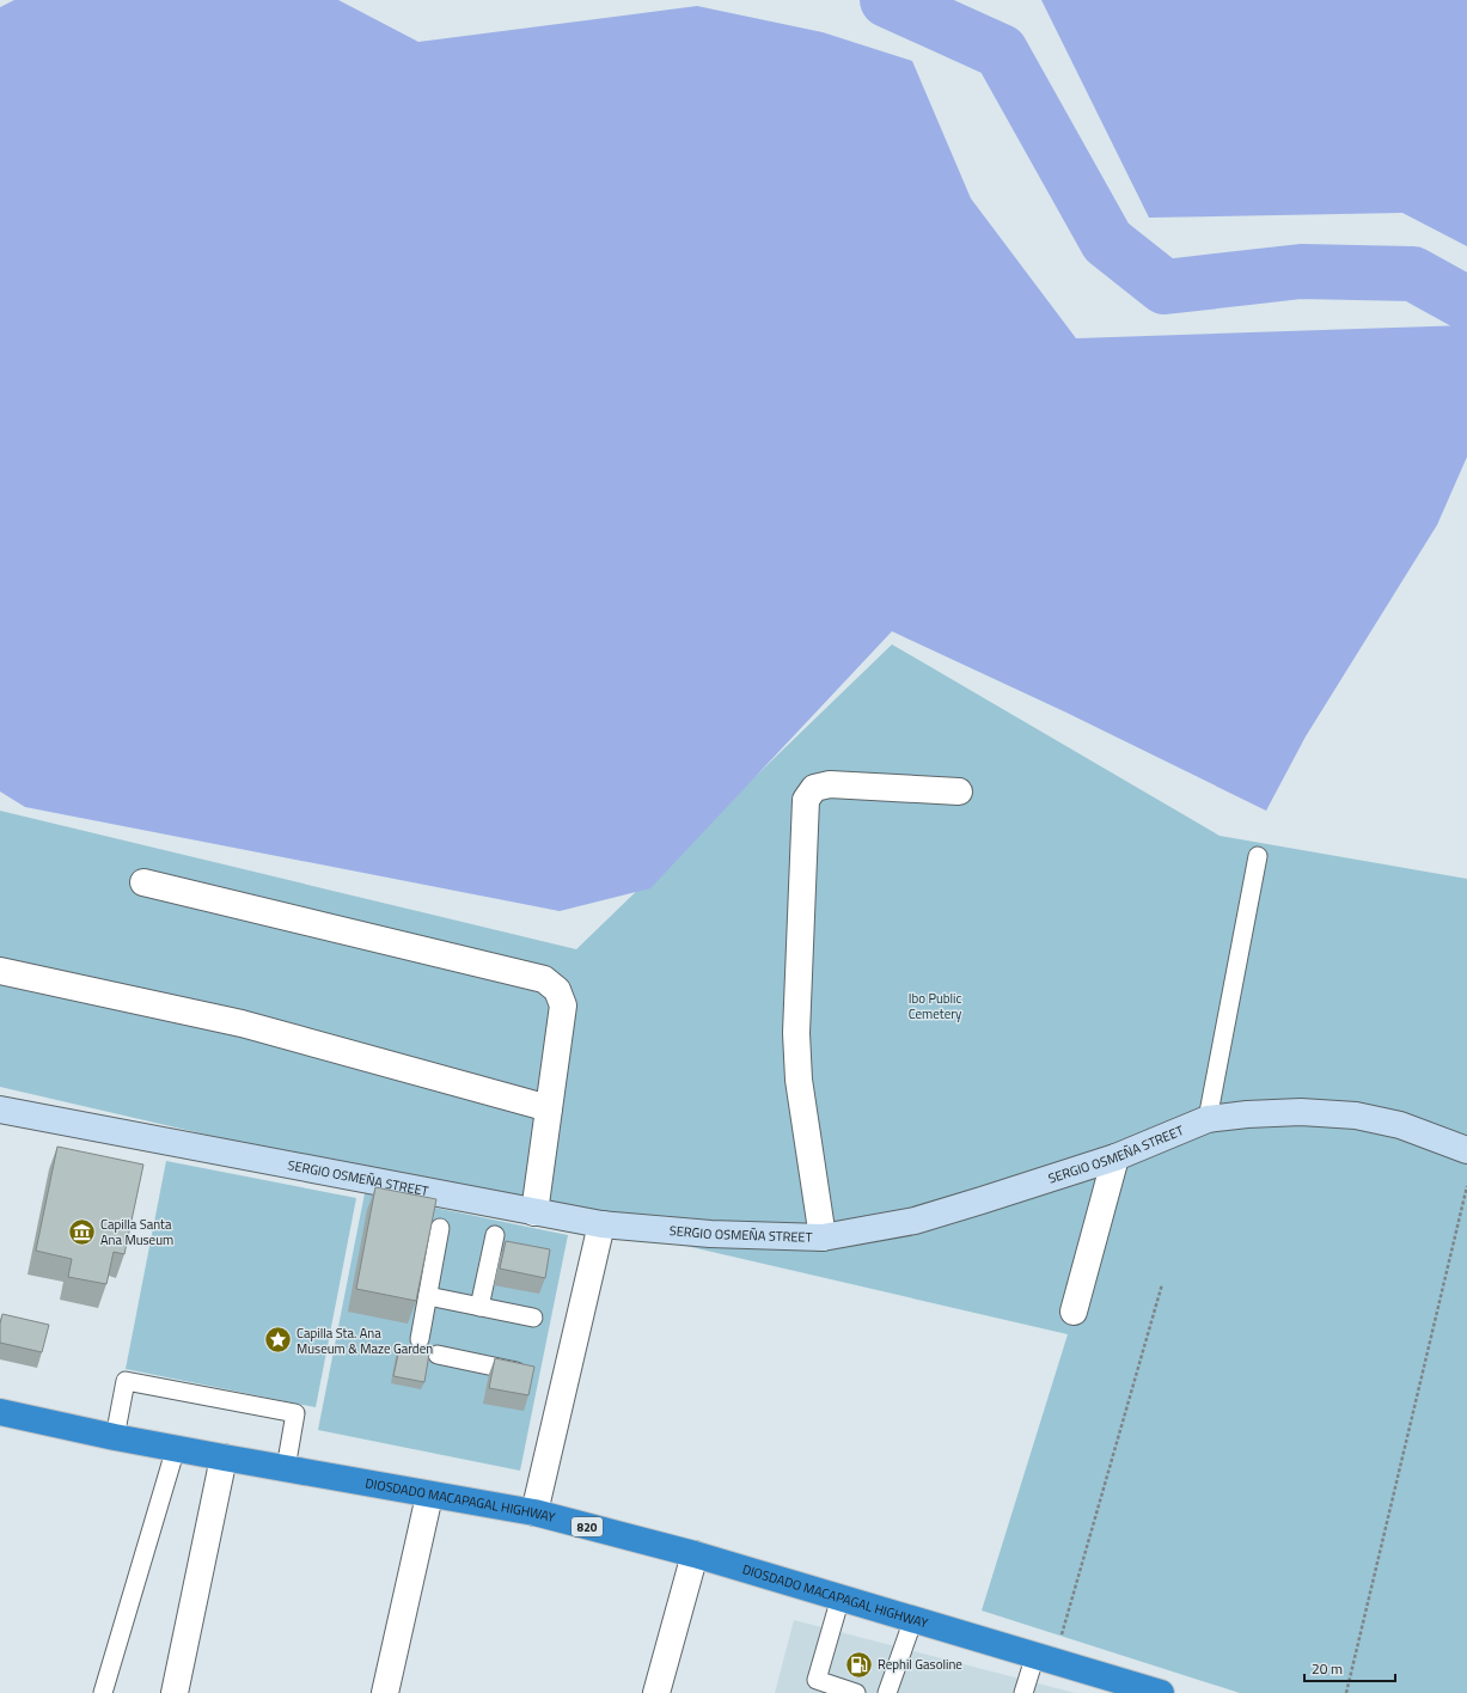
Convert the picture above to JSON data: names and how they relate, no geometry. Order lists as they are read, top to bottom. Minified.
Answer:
{"streets":{"highway":["DIOSDADO MACAPAGAL HIGHWAY","820"],"street":["SERGIO OSMEÑA STREET"]},"parks":["Ibo Public Cemetery"],"places":{"museum":["Capilla Santa Ana Museum"],"place":["Capilla Sta. Ana Museum & Maze Garden"],"fuel station":["Rephil Gasoline"]},"scale_bar":"20 m"}
